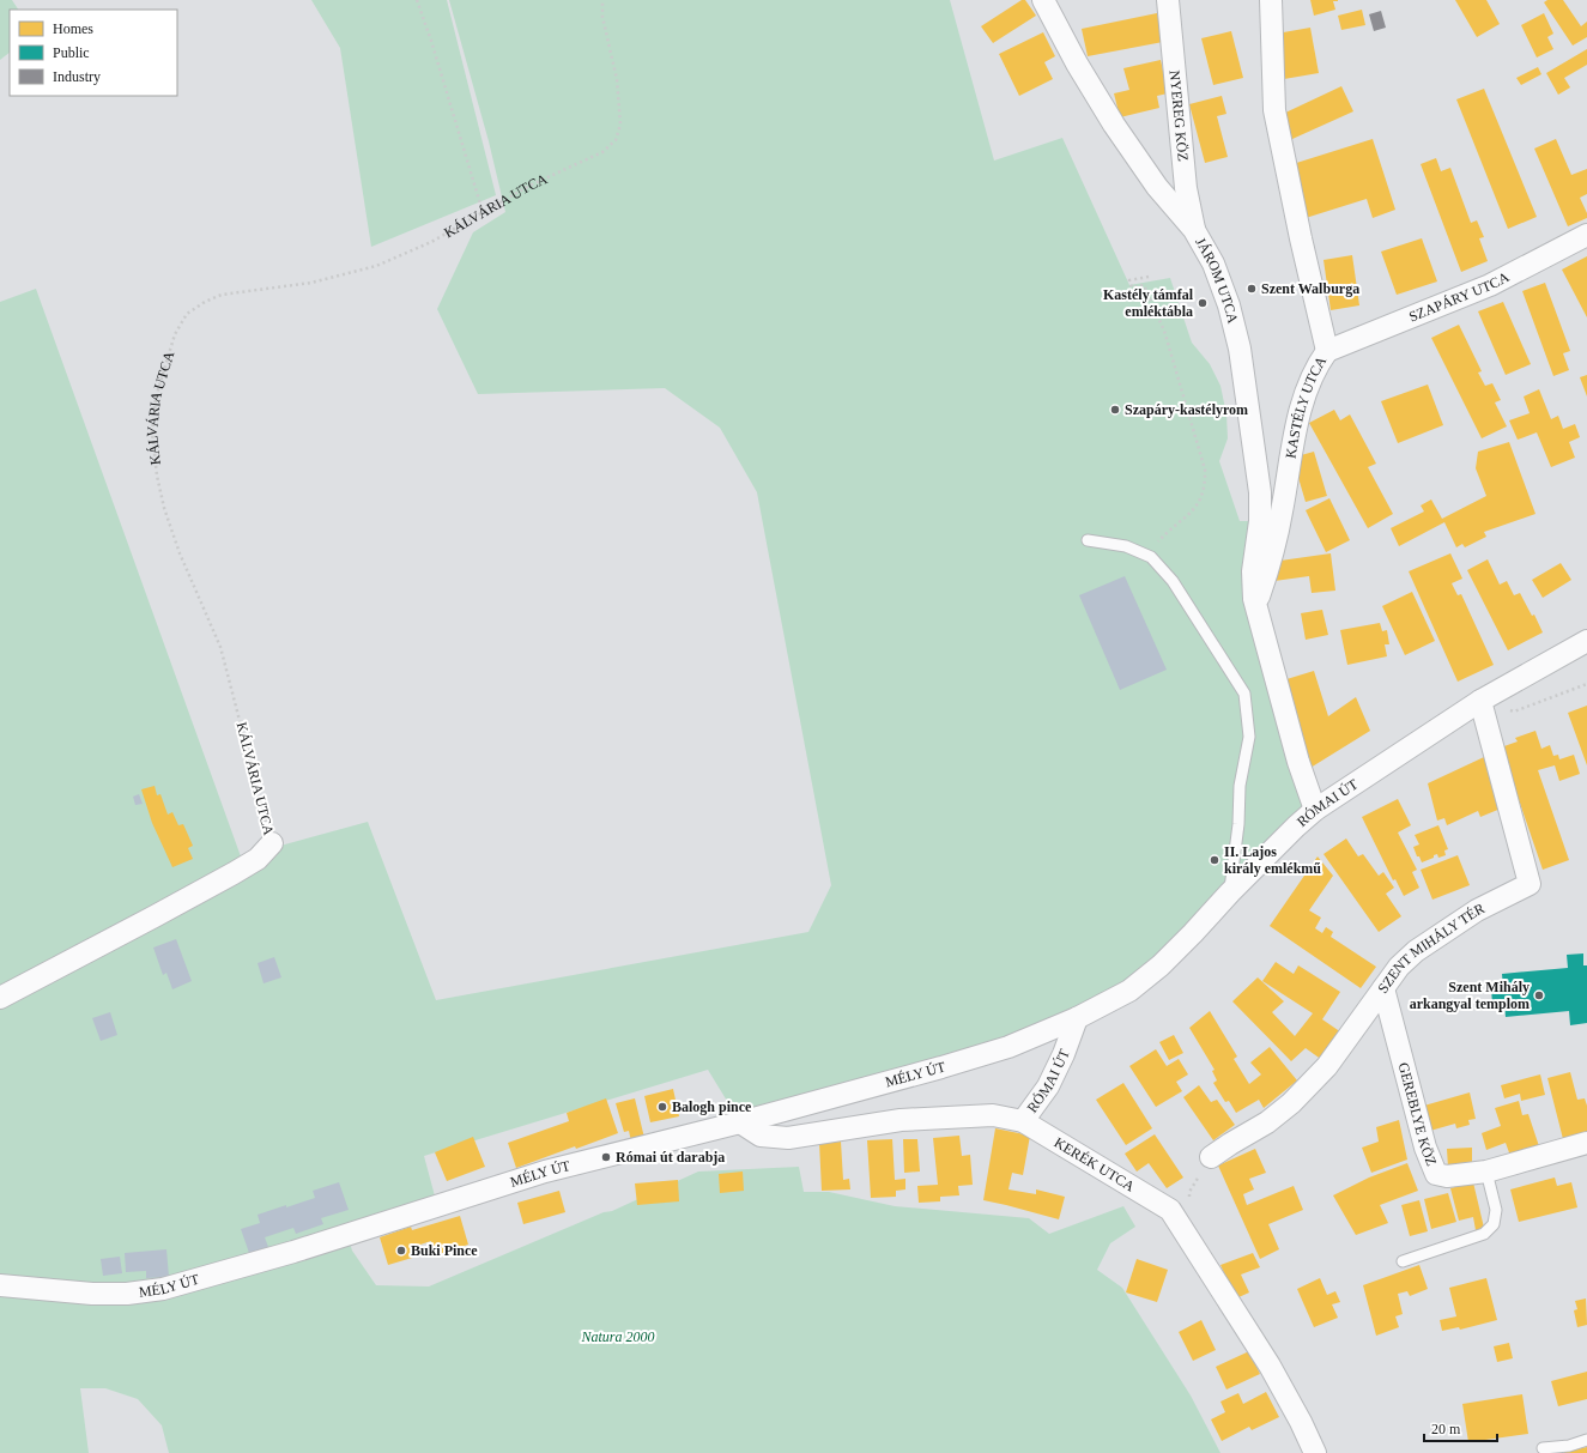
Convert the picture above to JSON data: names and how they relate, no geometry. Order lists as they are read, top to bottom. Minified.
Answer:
{"streets":{"street":["NYEREG KÖZ","KÁLVÁRIA UTCA","JÁROM UTCA","SZAPÁRY UTCA","KASTÉLY UTCA","RÓMAI ÚT","SZENT MIHÁLY TÉR","MÉLY ÚT","GEREBLYE KÖZ","KERÉK UTCA"]},"crossings":[["NYEREG KÖZ","JÁROM UTCA"],["JÁROM UTCA","KASTÉLY UTCA"],["SZAPÁRY UTCA","KASTÉLY UTCA"],["RÓMAI ÚT","SZENT MIHÁLY TÉR"],["RÓMAI ÚT","MÉLY ÚT"],["RÓMAI ÚT","KERÉK UTCA"],["SZENT MIHÁLY TÉR","GEREBLYE KÖZ"],["MÉLY ÚT","KERÉK UTCA"]],"parks":["Natura 2000"],"places":["Szent Walburga","Kastély támfal emléktábla","Szapáry-kastélyrom","II. Lajos király emlékmű","Szent Mihály arkangyal templom","Balogh pince","Római út darabja","Buki Pince"],"legend":["Homes","Public","Industry"],"scale_bar":"20 m"}
